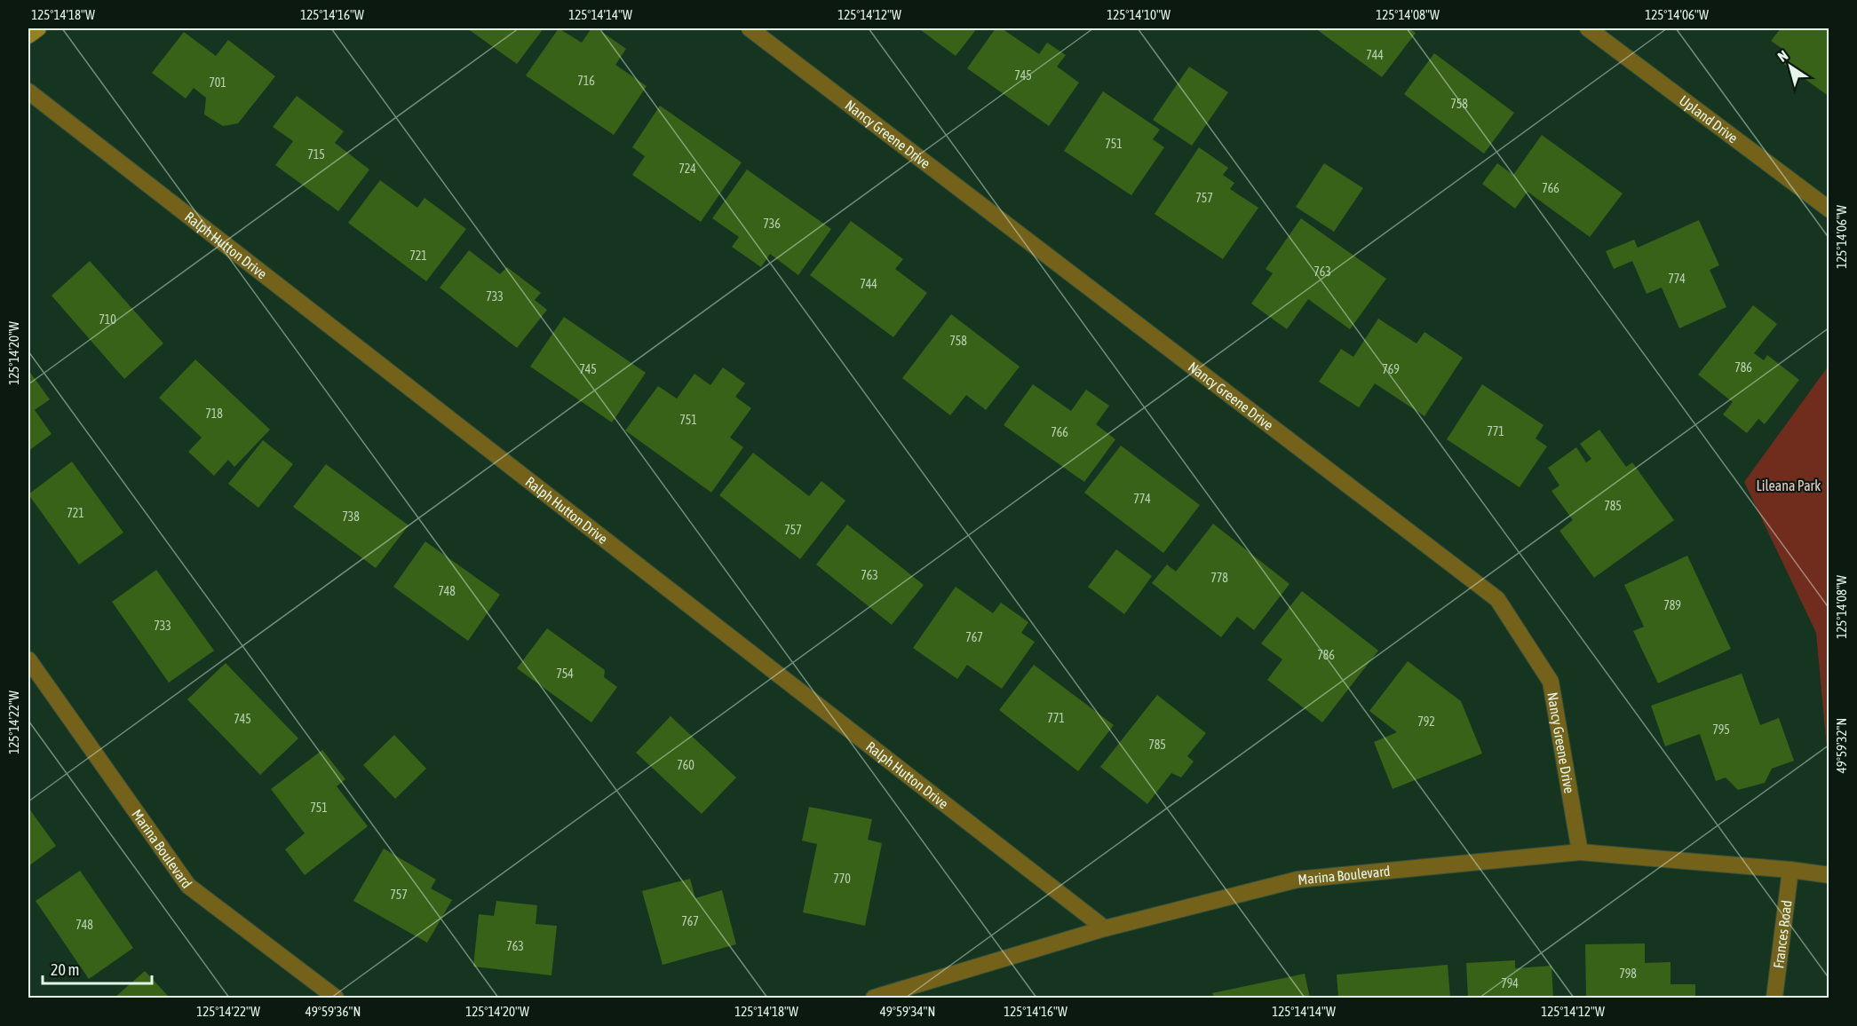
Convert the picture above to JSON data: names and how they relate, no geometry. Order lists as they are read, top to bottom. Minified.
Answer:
{"streets":{"street":["Upland Drive","Nancy Greene Drive","Ralph Hutton Drive","Marina Boulevard","Frances Road"]},"crossings":[["Nancy Greene Drive","Marina Boulevard"],["Ralph Hutton Drive","Marina Boulevard"],["Marina Boulevard","Frances Road"]],"parks":["Lileana Park"],"house_numbers":["744","745","716","701","758","751","715","724","766","757","736","721","763","774","744","733","710","758","786","745","769","718","751","771","766","774","785","721","738","757","763","778","748","789","733","767","786","754","771","745","792","795","785","760","751","770","757","767","748","763","798","794"],"scale_bar":"20 m","north":"top left","coordinates":["125°14'18\"W","125°14'16\"W","125°14'14\"W","125°14'12\"W","125°14'10\"W","125°14'08\"W","125°14'06\"W","125°14'20\"W","125°14'22\"W","49°59'32\"N","49°59'36\"N","49°59'34\"N"]}
